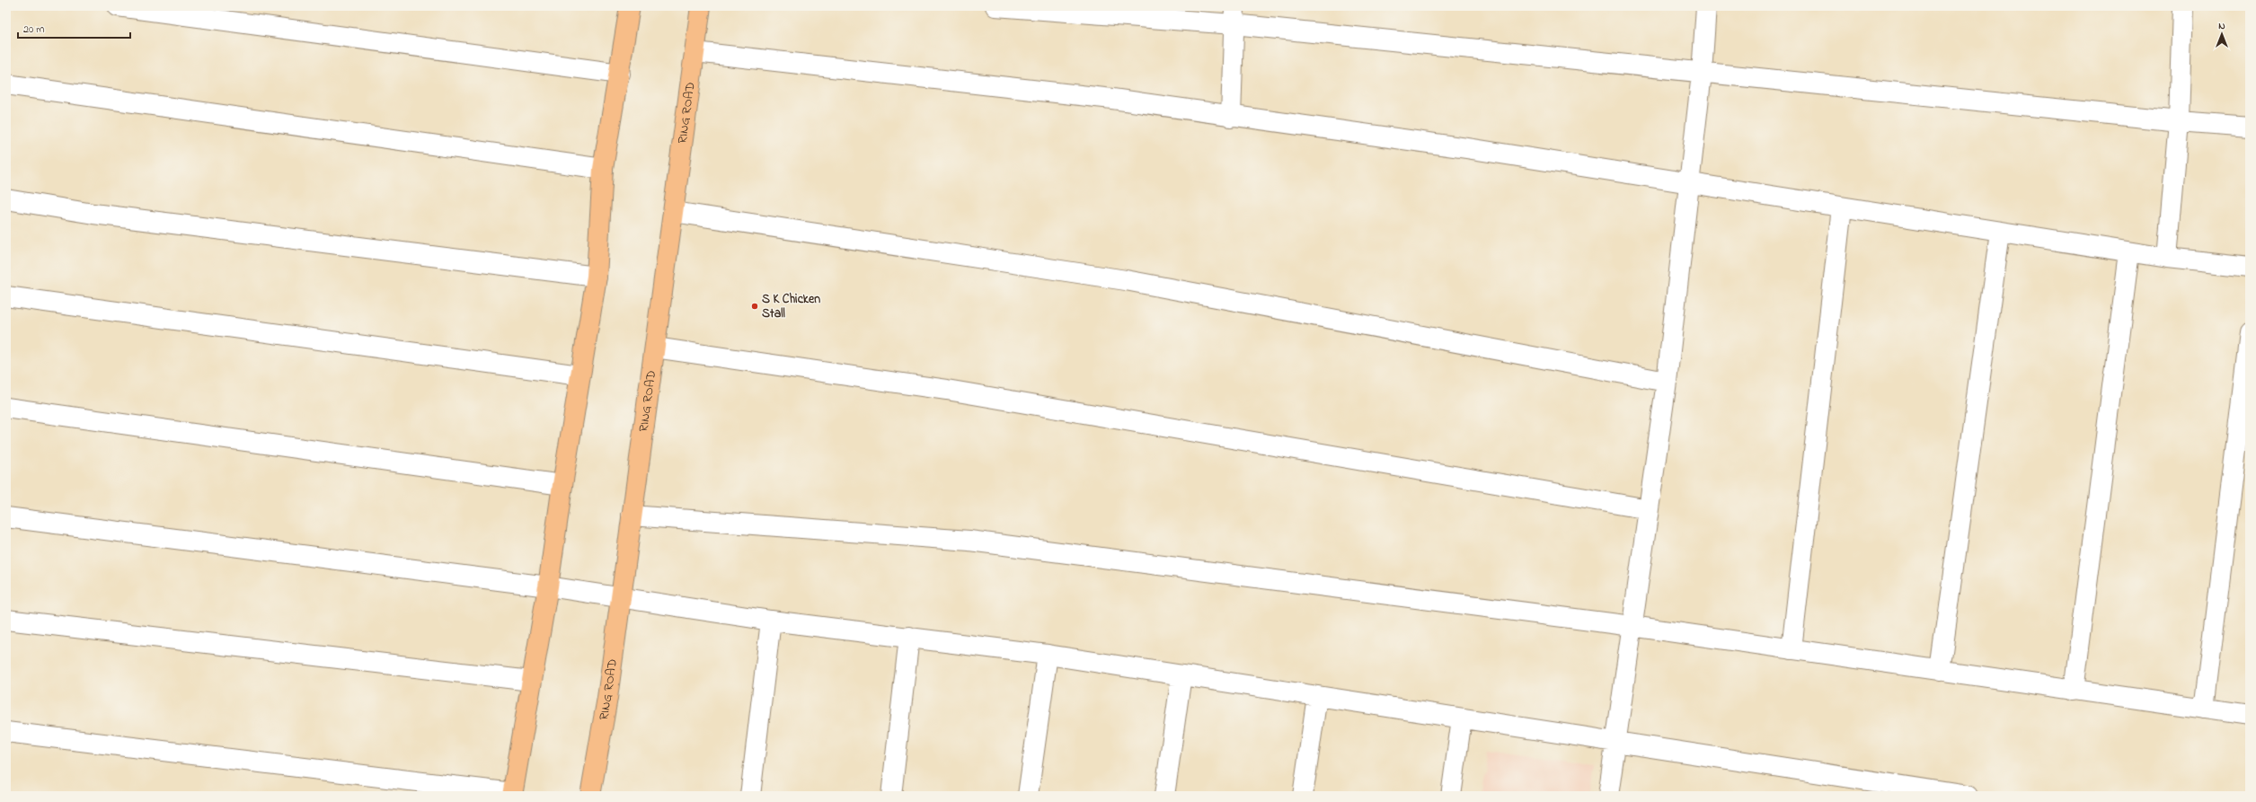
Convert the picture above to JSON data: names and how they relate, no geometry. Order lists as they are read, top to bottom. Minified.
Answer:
{"streets":{"main road":["RING ROAD"]},"places":["S K Chicken Stall"],"scale_bar":"20 m","north":"top"}
